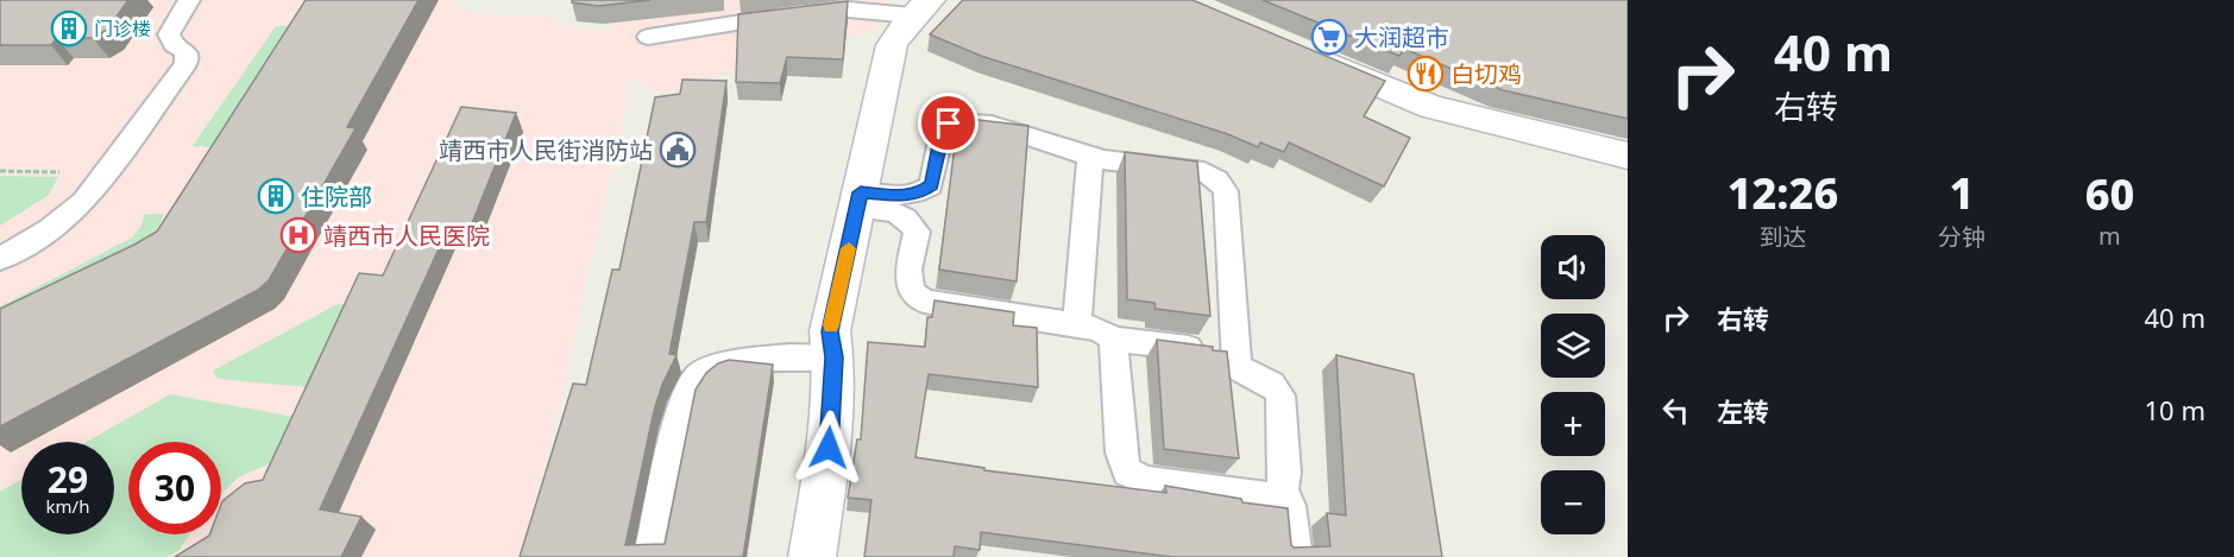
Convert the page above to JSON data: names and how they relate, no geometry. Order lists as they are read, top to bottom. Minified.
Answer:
{"places":{"building":["门诊楼","住院部"],"supermarket":["大润超市"],"restaurant":["白切鸡"],"public building":["靖西市人民街消防站"],"hospital":["靖西市人民医院"]},"page":{"turn":["40 m","右转"],"eta":["12:26","到达","1","分钟","60","m"],"map_buttons":["+","−"],"list":[{"name":"右转","value":"40 m"},{"name":"左转","value":"10 m"}],"speed":"29 km/h","limit":"30"}}
